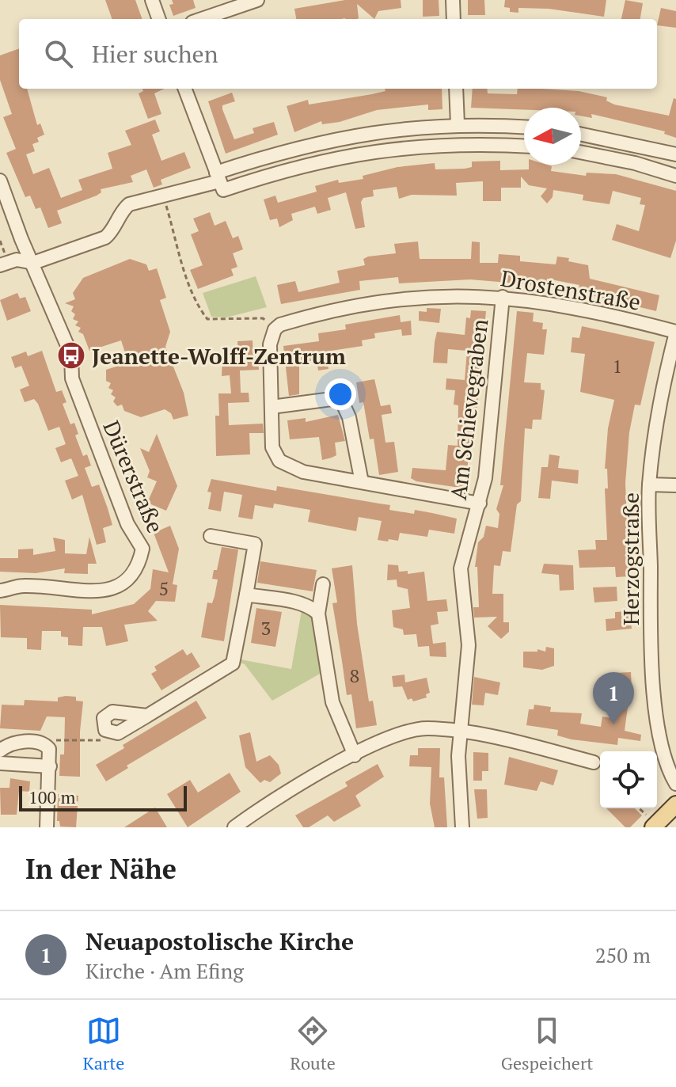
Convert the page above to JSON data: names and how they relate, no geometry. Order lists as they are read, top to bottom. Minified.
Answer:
{"streets":{"street":["Drostenstraße","Am Schievegraben","Dürerstraße","Herzogstraße"]},"crossings":[["Drostenstraße","Am Schievegraben"],["Drostenstraße","Herzogstraße"]],"places":{"bus stop":["Jeanette-Wolff-Zentrum"]},"house_numbers":["1","5","3","8"],"scale_bar":"100 m","north":"left","page":{"search":"Hier suchen","pins":"1","scale":"100 m","heading":"In der Nähe","list":[{"mark":"1","name":"Neuapostolische Kirche","note":"Kirche · Am Efing","value":"250 m"}],"nav":["Karte","Route","Gespeichert"]}}
